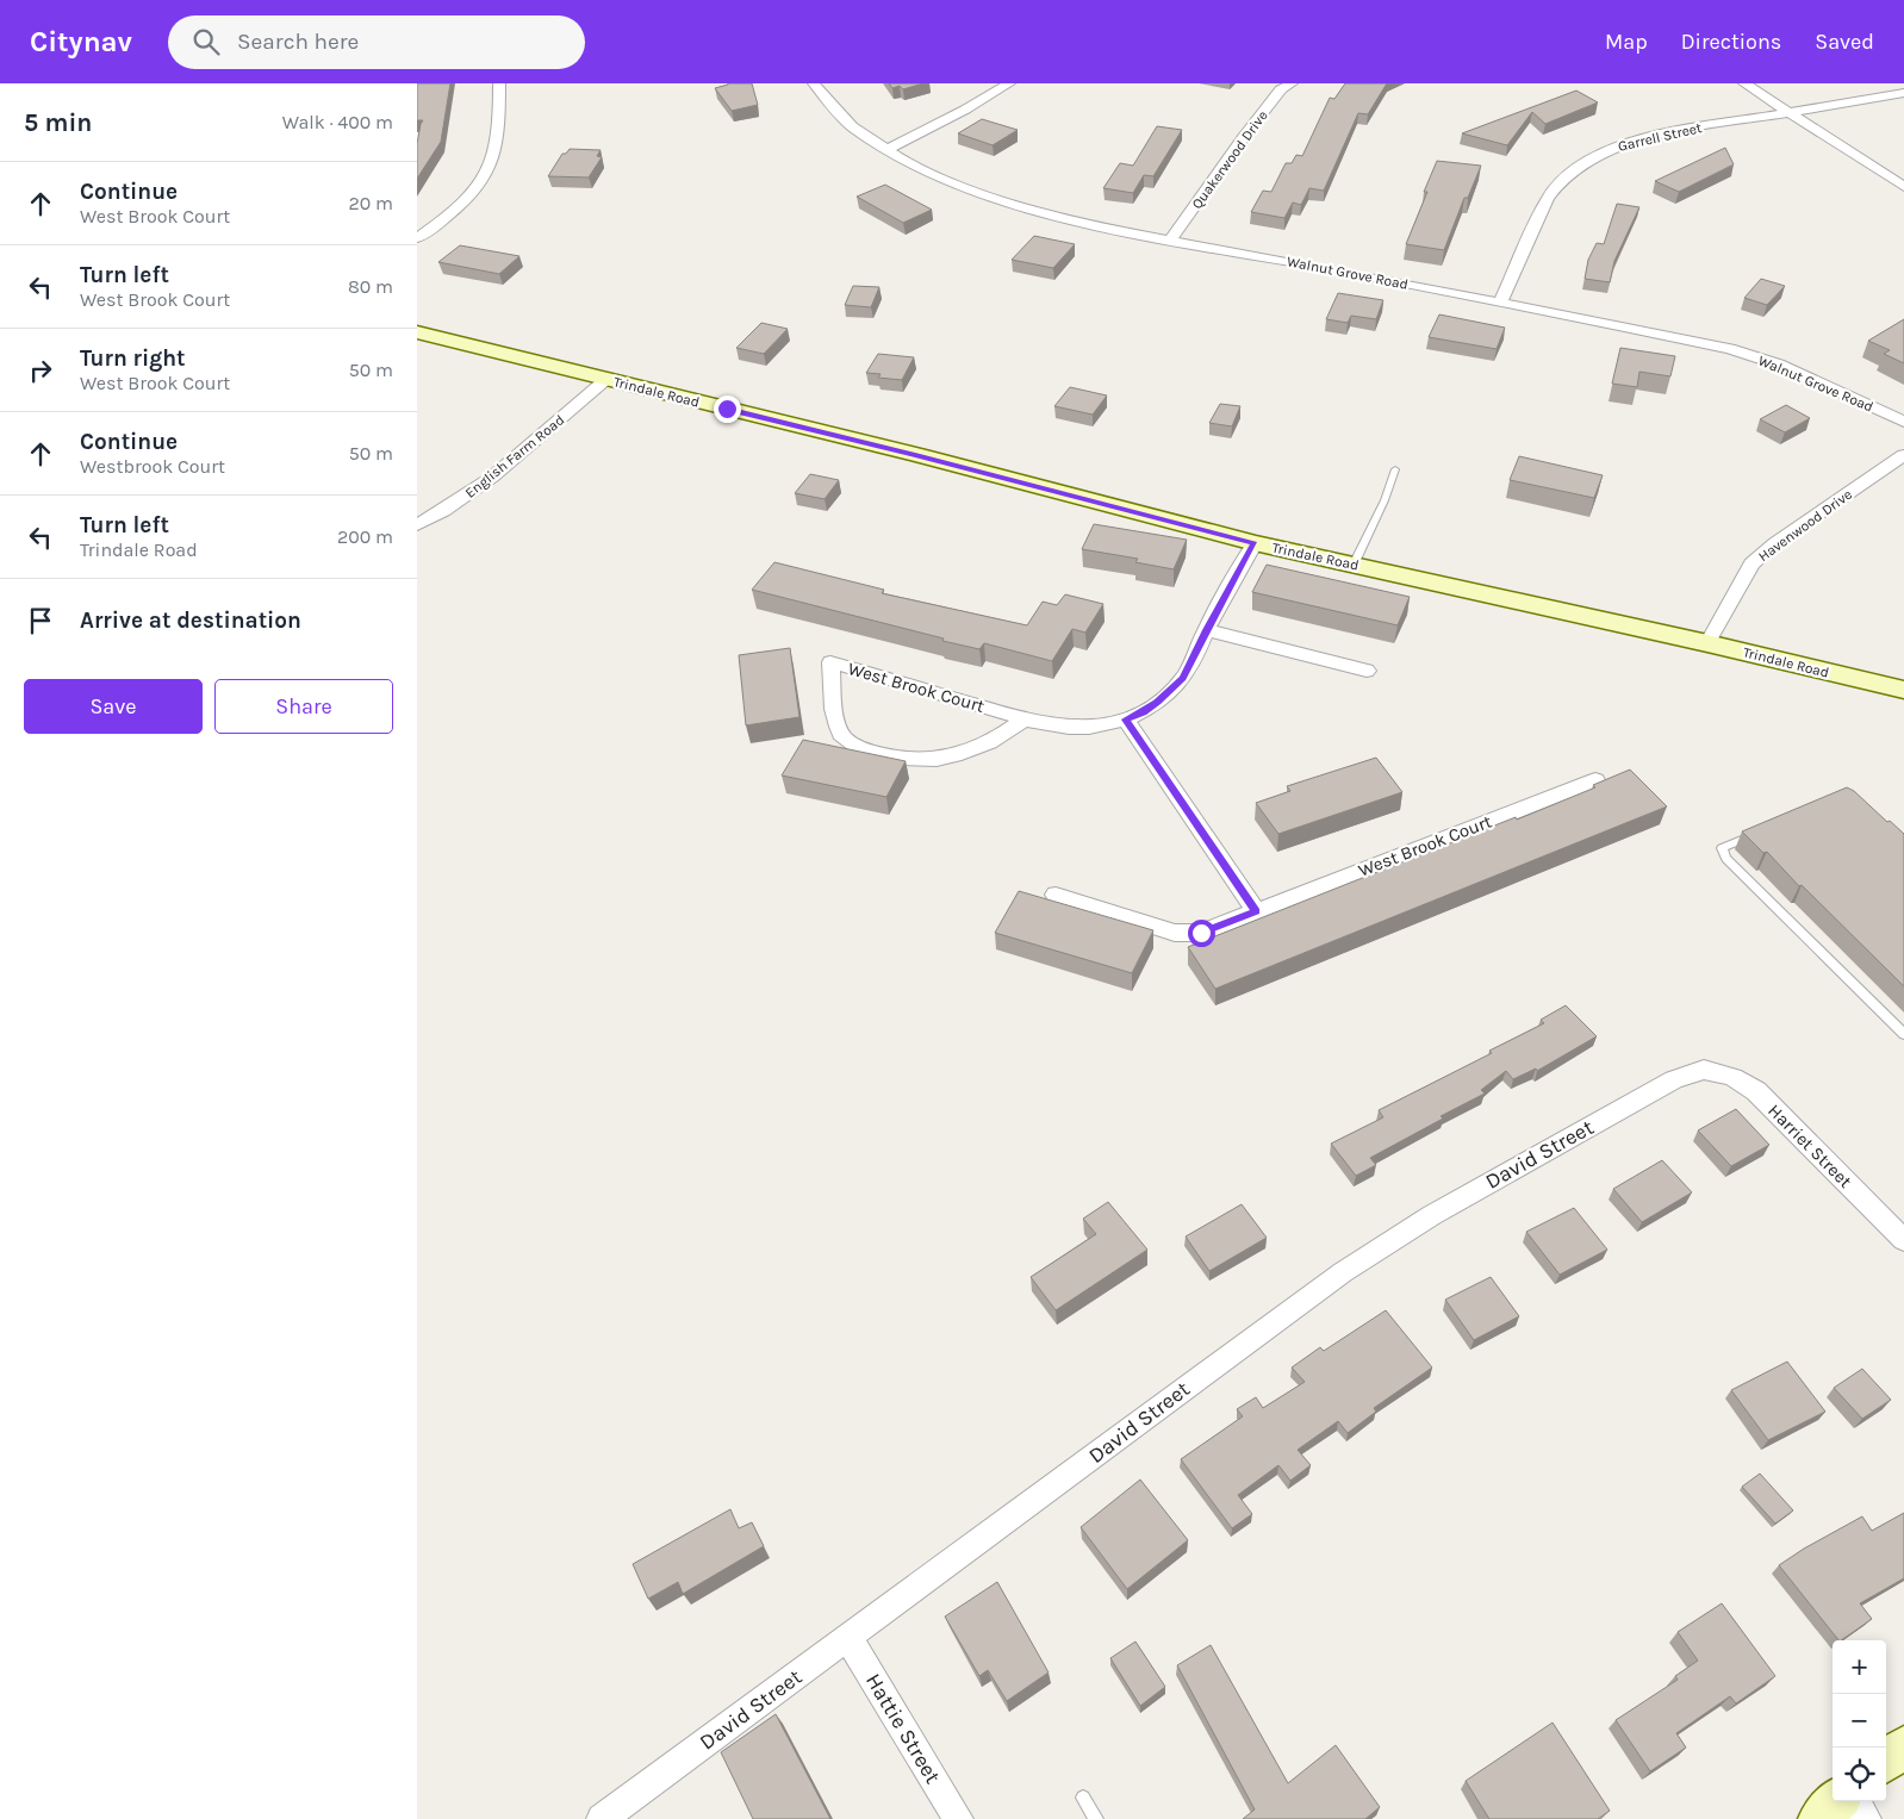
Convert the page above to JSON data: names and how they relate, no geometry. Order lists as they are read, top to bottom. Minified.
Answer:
{"streets":{"main road":["Trindale Road"],"street":["Garrell Street","Quakerwood Drive","Walnut Grove Road","English Farm Road","Havenwood Drive","West Brook Court","Harriet Street","David Street","Hattie Street"]},"crossings":[["Garrell Street","Walnut Grove Road"],["Quakerwood Drive","Walnut Grove Road"],["Trindale Road","English Farm Road"],["Trindale Road","Havenwood Drive"],["Trindale Road","West Brook Court"],["Harriet Street","David Street"],["David Street","Hattie Street"]],"page":{"header":"Citynav","search":"Search here","nav":["Map","Directions","Saved"],"heading":["5 min","Walk · 400 m"],"list":[["Continue","West Brook Court","20 m"],["Turn left","West Brook Court","80 m"],["Turn right","West Brook Court","50 m"],["Continue","Westbrook Court","50 m"],["Turn left","Trindale Road","200 m"],"Arrive at destination"],"buttons":["Save","Share"],"map_buttons":["+","−"]}}
